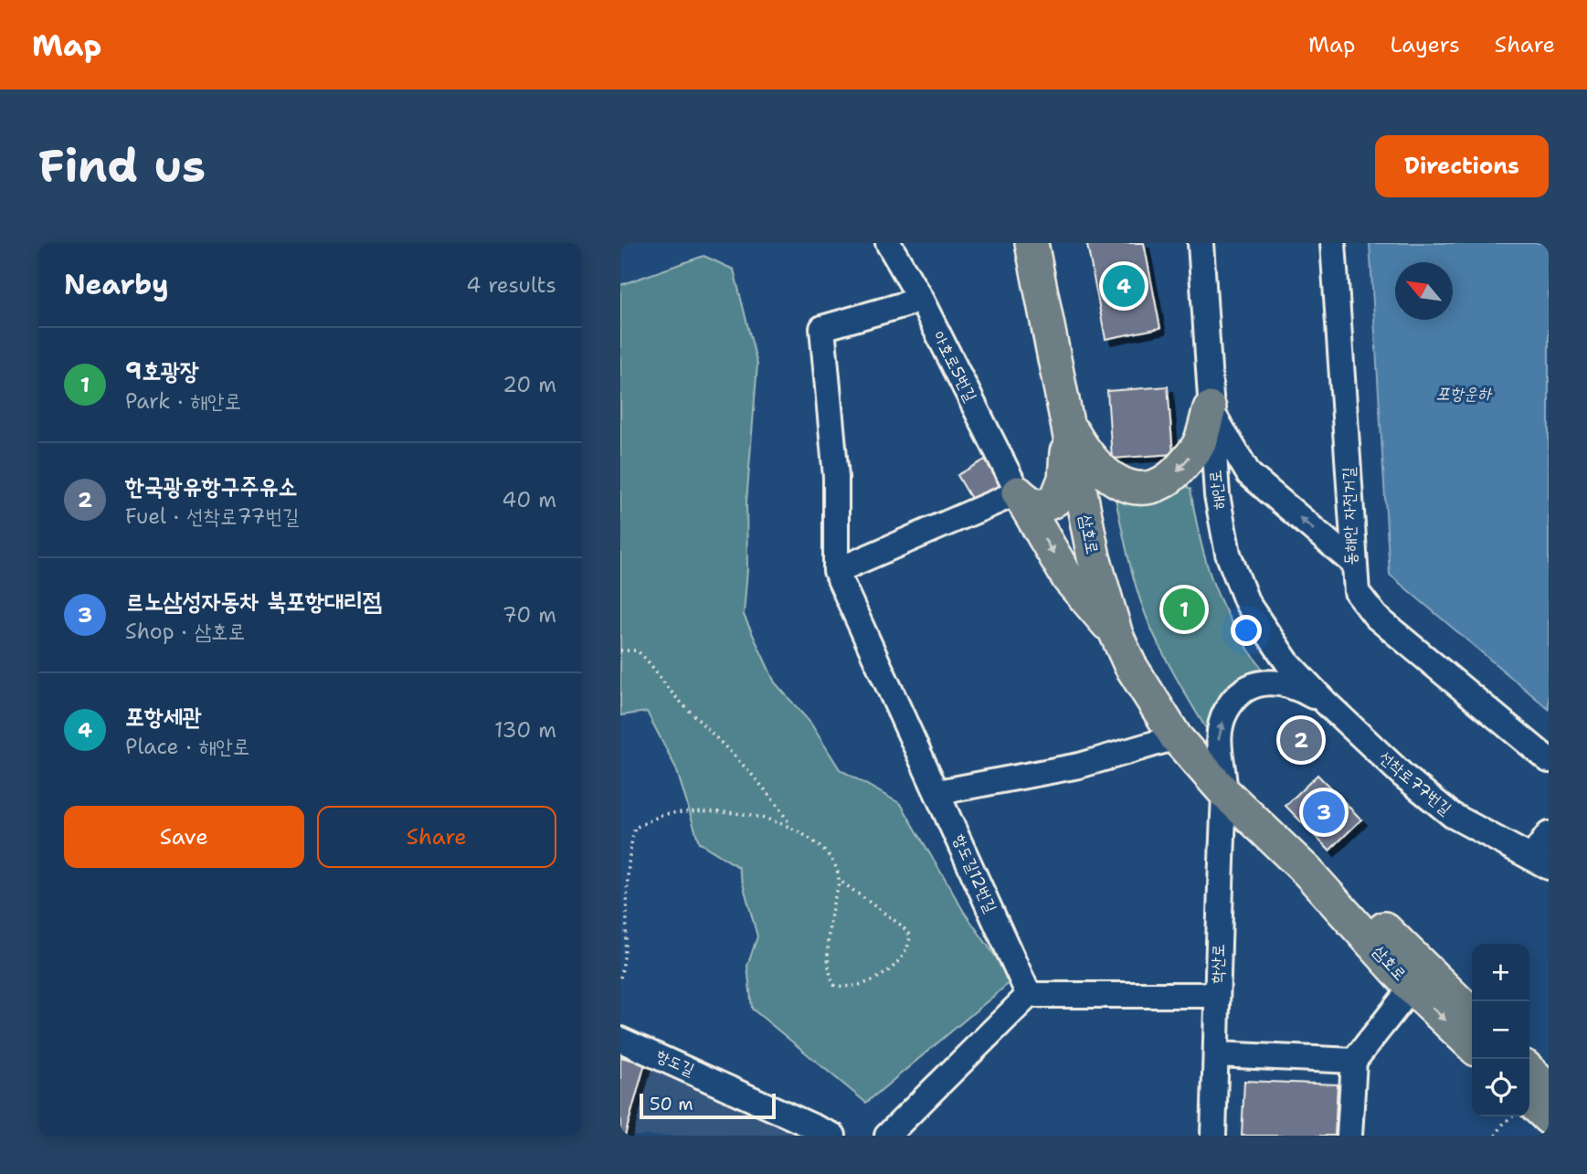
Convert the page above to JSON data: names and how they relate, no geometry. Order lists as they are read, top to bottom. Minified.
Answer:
{"streets":{"main road":["삼호로"],"street":["아호로5번길","해안로","선착로77번길","항도길12번길","학산로","항도길"]},"crossings":[["해안로","선착로77번길"],["해안로","학산로"],["삼호로","학산로"],["선착로77번길","학산로"]],"water":["포항운하"],"scale_bar":"50 m","north":"top left","page":{"header":"Map","nav":["Map","Layers","Share"],"buttons":["Directions",["Save","Share"]],"title":"Find us","heading":["Nearby","4 results"],"pins":["4","1","2","3"],"list":[{"mark":"1","name":"9호광장","note":"Park · 해안로","value":"20 m"},{"mark":"2","name":"한국광유항구주유소","note":"Fuel · 선착로77번길","value":"40 m"},{"mark":"3","name":"르노삼성자동차 북포항대리점","note":"Shop · 삼호로","value":"70 m"},{"mark":"4","name":"포항세관","note":"Place · 해안로","value":"130 m"}],"map_buttons":["+","−"],"scale":"50 m"}}
